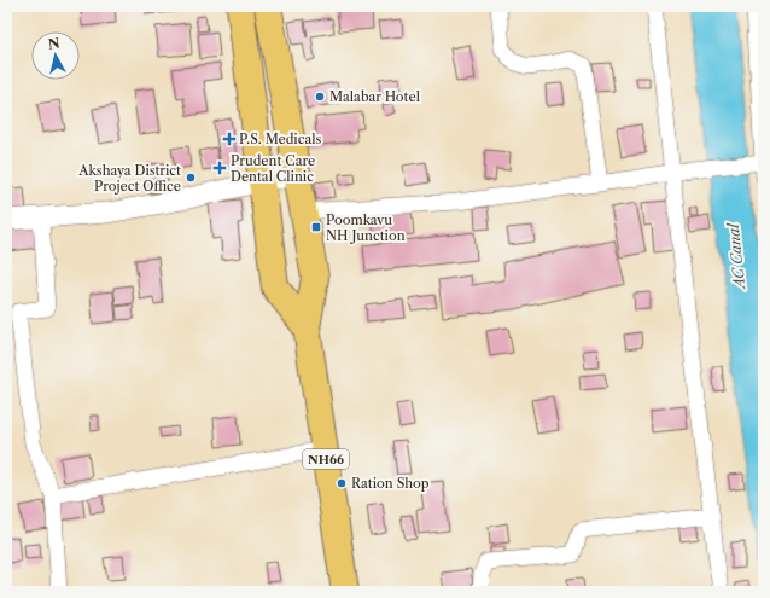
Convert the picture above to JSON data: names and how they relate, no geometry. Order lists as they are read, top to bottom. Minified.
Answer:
{"streets":{"highway":["NH66"]},"water":["AC Canal"],"places":{"other":["Malabar Hotel","Akshaya District Project Office","Ration Shop"],"health":["P.S. Medicals","Prudent Care Dental Clinic"],"transit":["Poomkavu NH Junction"]},"north":"top"}
